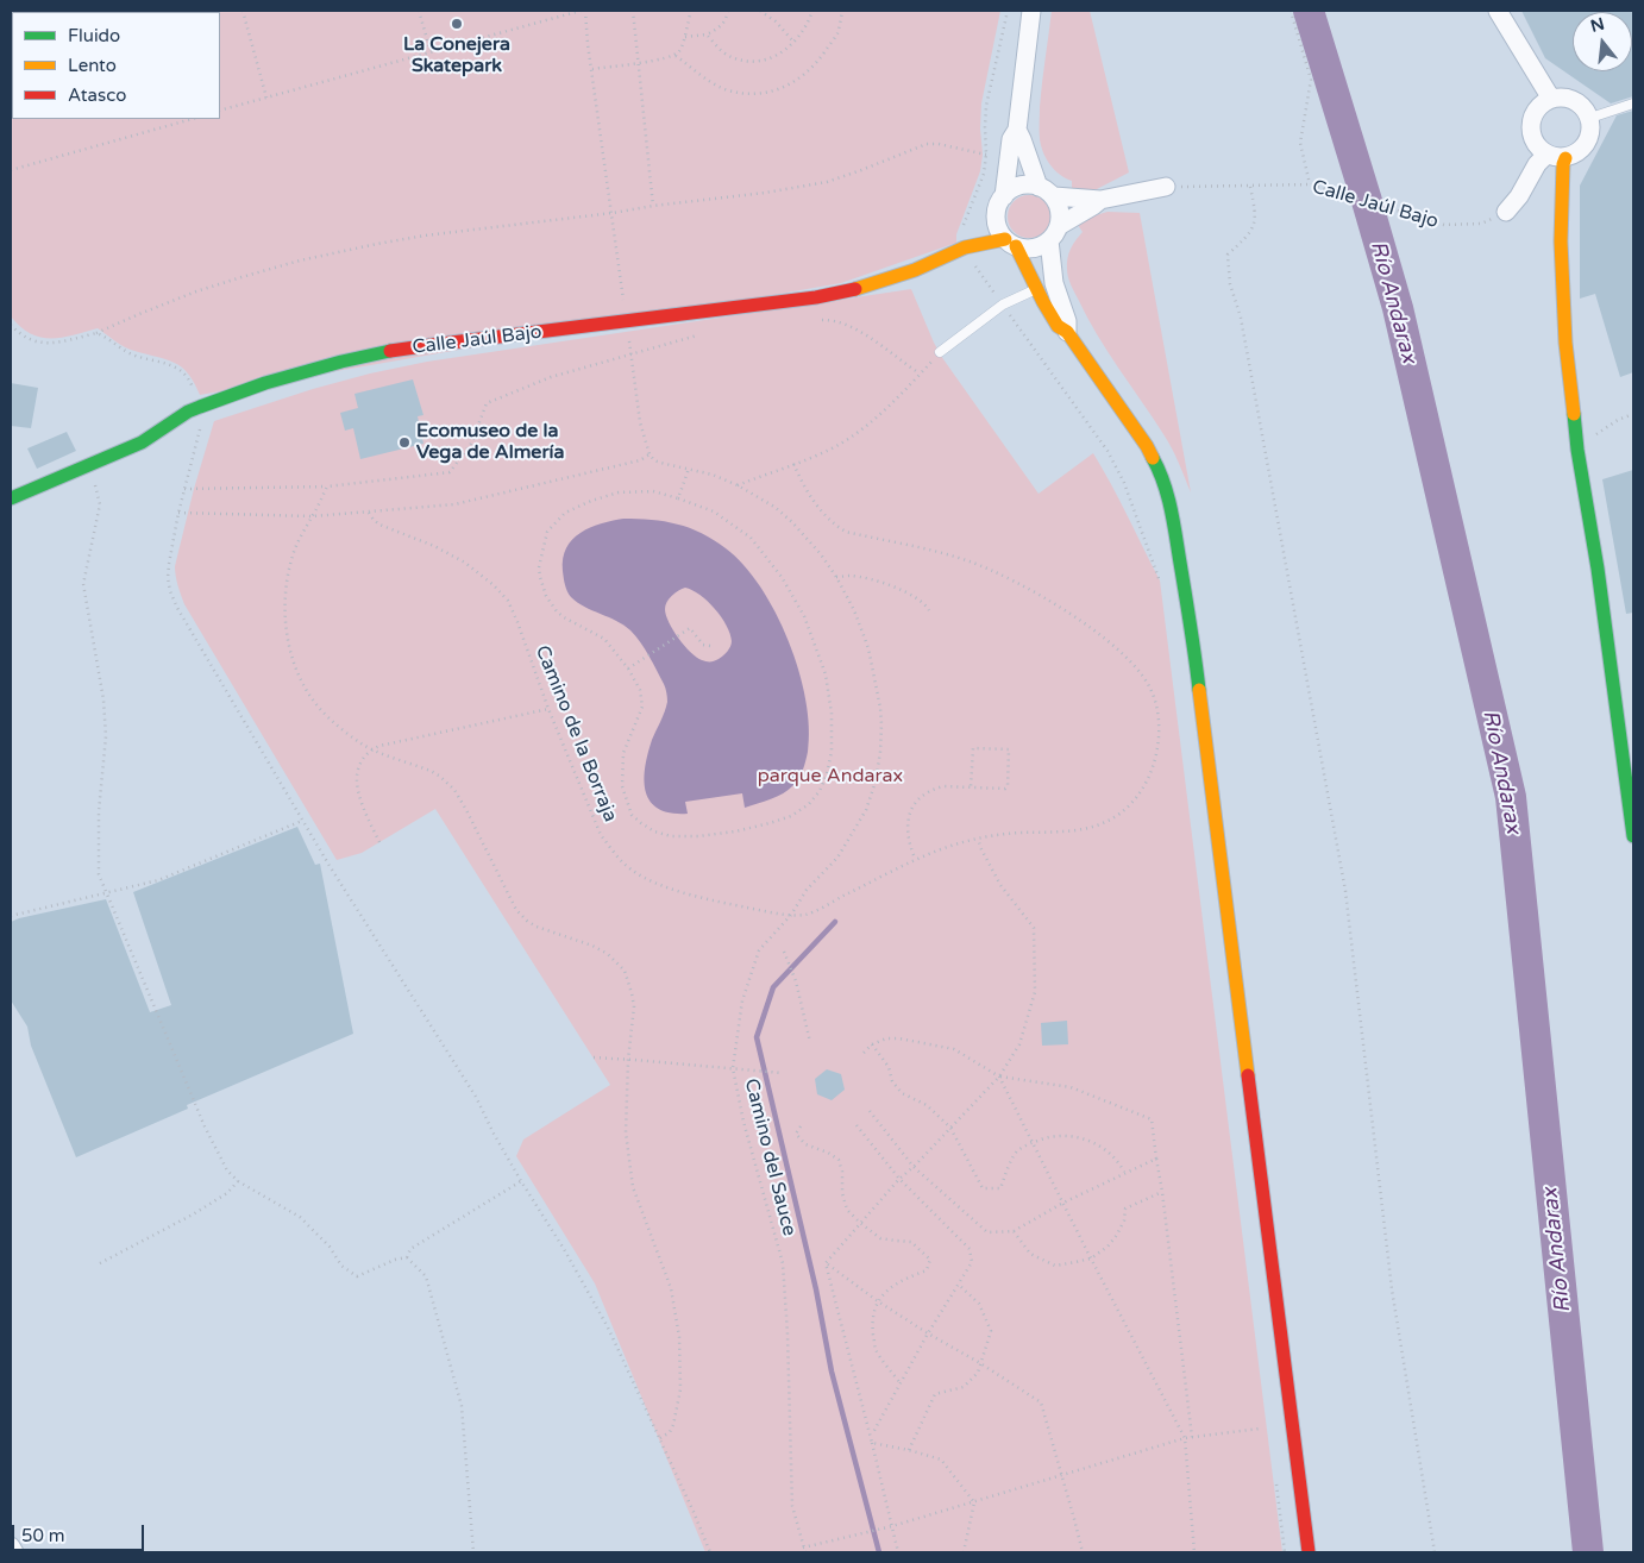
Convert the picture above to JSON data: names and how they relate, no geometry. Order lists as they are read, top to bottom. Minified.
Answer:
{"streets":{"street":["Calle Jaúl Bajo"],"path":["Camino de la Borraja","Camino del Sauce"]},"crossings":[["Camino de la Borraja","Camino del Sauce"]],"water":["Río Andarax"],"parks":["parque Andarax"],"places":["La Conejera Skatepark","Ecomuseo de la Vega de Almería"],"legend":["Fluido","Lento","Atasco"],"scale_bar":"50 m","north":"top"}
